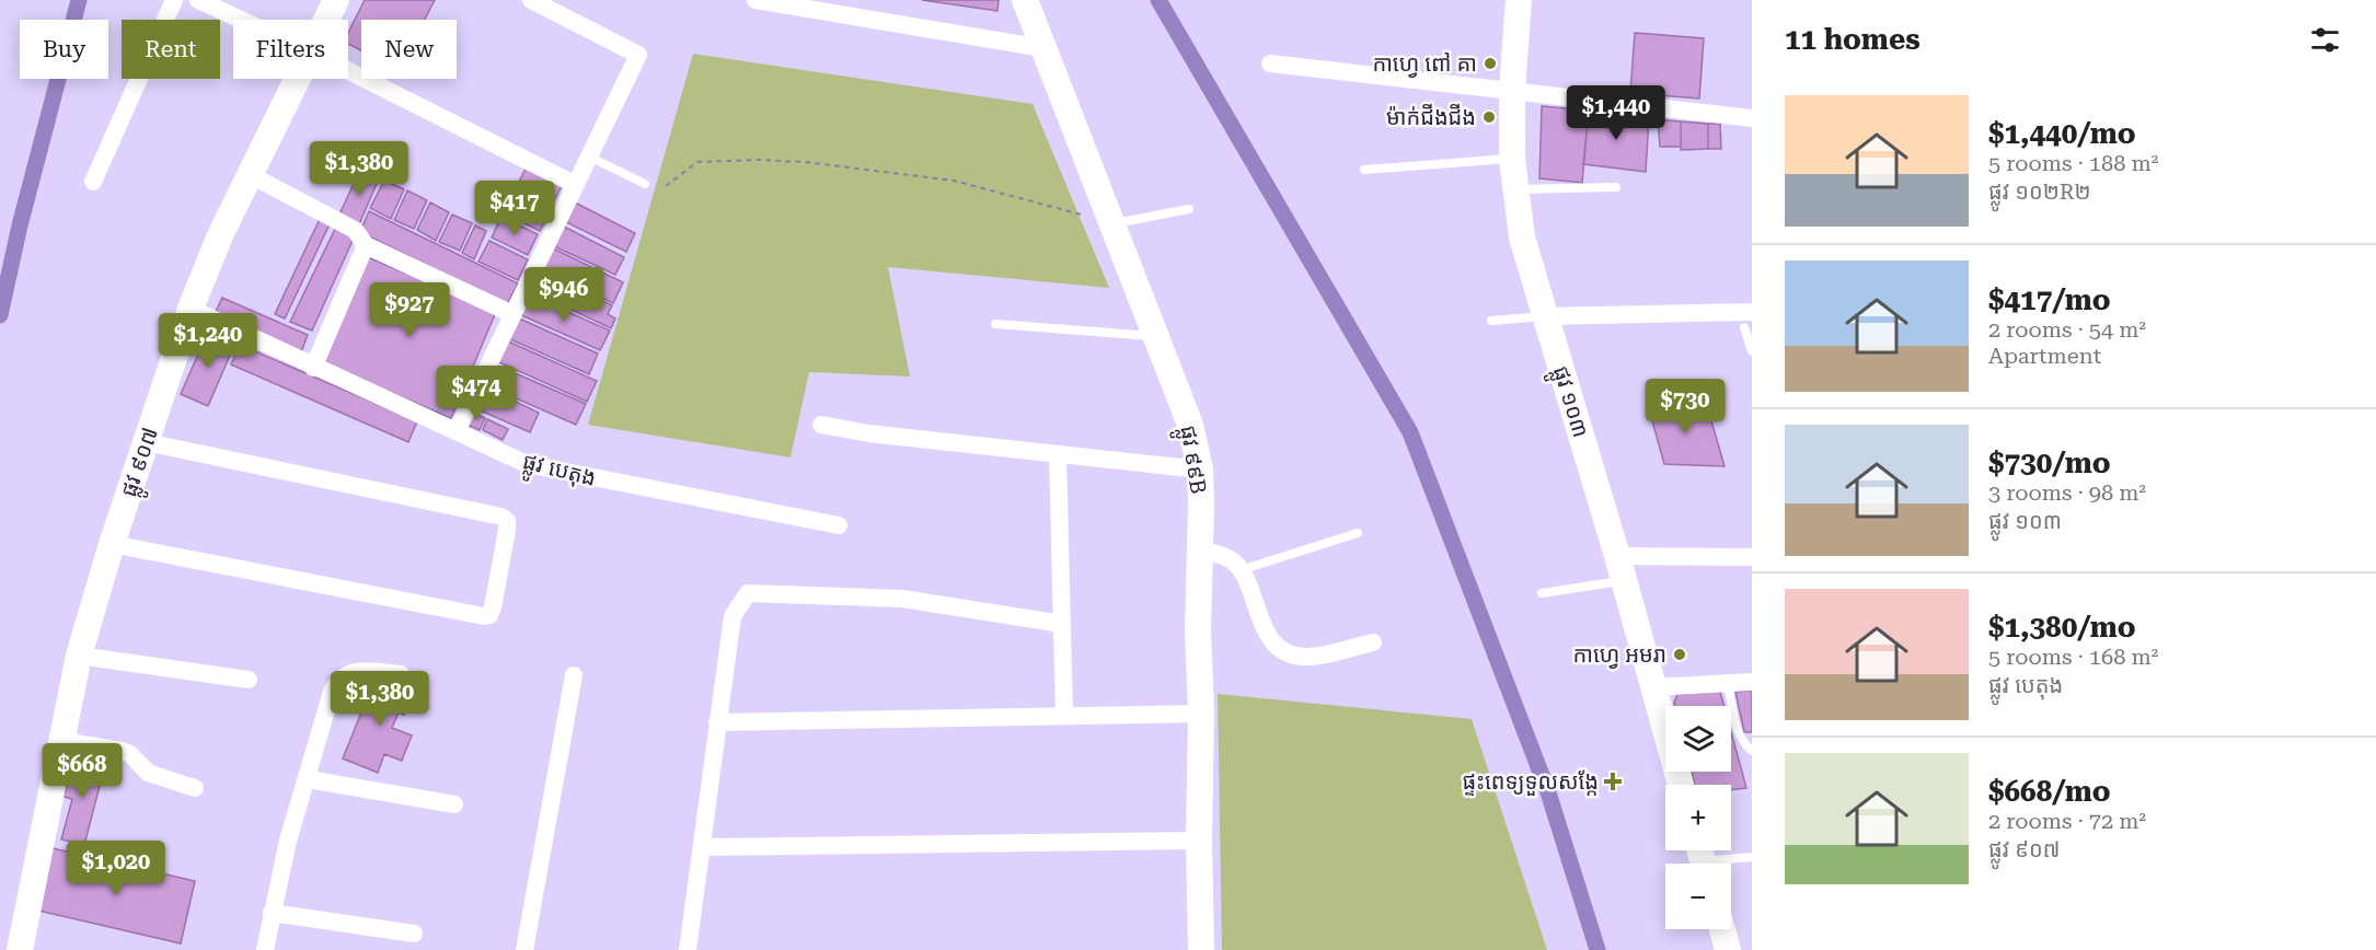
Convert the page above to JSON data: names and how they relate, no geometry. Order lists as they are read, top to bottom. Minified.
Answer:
{"streets":{"street":["ផ្លូវ ១០៣","ផ្លូវ ៩៩B","ផ្លូវ ៩០៧","ផ្លូវ បេតុង"]},"crossings":[["ផ្លូវ ៩០៧","ផ្លូវ បេតុង"]],"places":{"other":["កាហ្វេ ពៅ គា","ម៉ាក់ជីងជីង","កាហ្វេ អមរា"],"health":["ផ្ទះពេទ្យទួលសង្កែ"]},"page":{"heading":"11 homes","chip":["Buy","Rent","Filters","New"],"list":[{"name":"$1,440/mo","note":"5 rooms · 188 m² · ផ្លូវ ១០២R២"},{"name":"$417/mo","note":"2 rooms · 54 m² · Apartment"},{"name":"$730/mo","note":"3 rooms · 98 m² · ផ្លូវ ១០៣"},{"name":"$1,380/mo","note":"5 rooms · 168 m² · ផ្លូវ បេតុង"},{"name":"$668/mo","note":"2 rooms · 72 m² · ផ្លូវ ៩០៧"}],"price":["$1,440","$1,380","$417","$946","$927","$1,240","$474","$730","$1,380","$668","$1,020"],"map_buttons":["+","−"]}}
